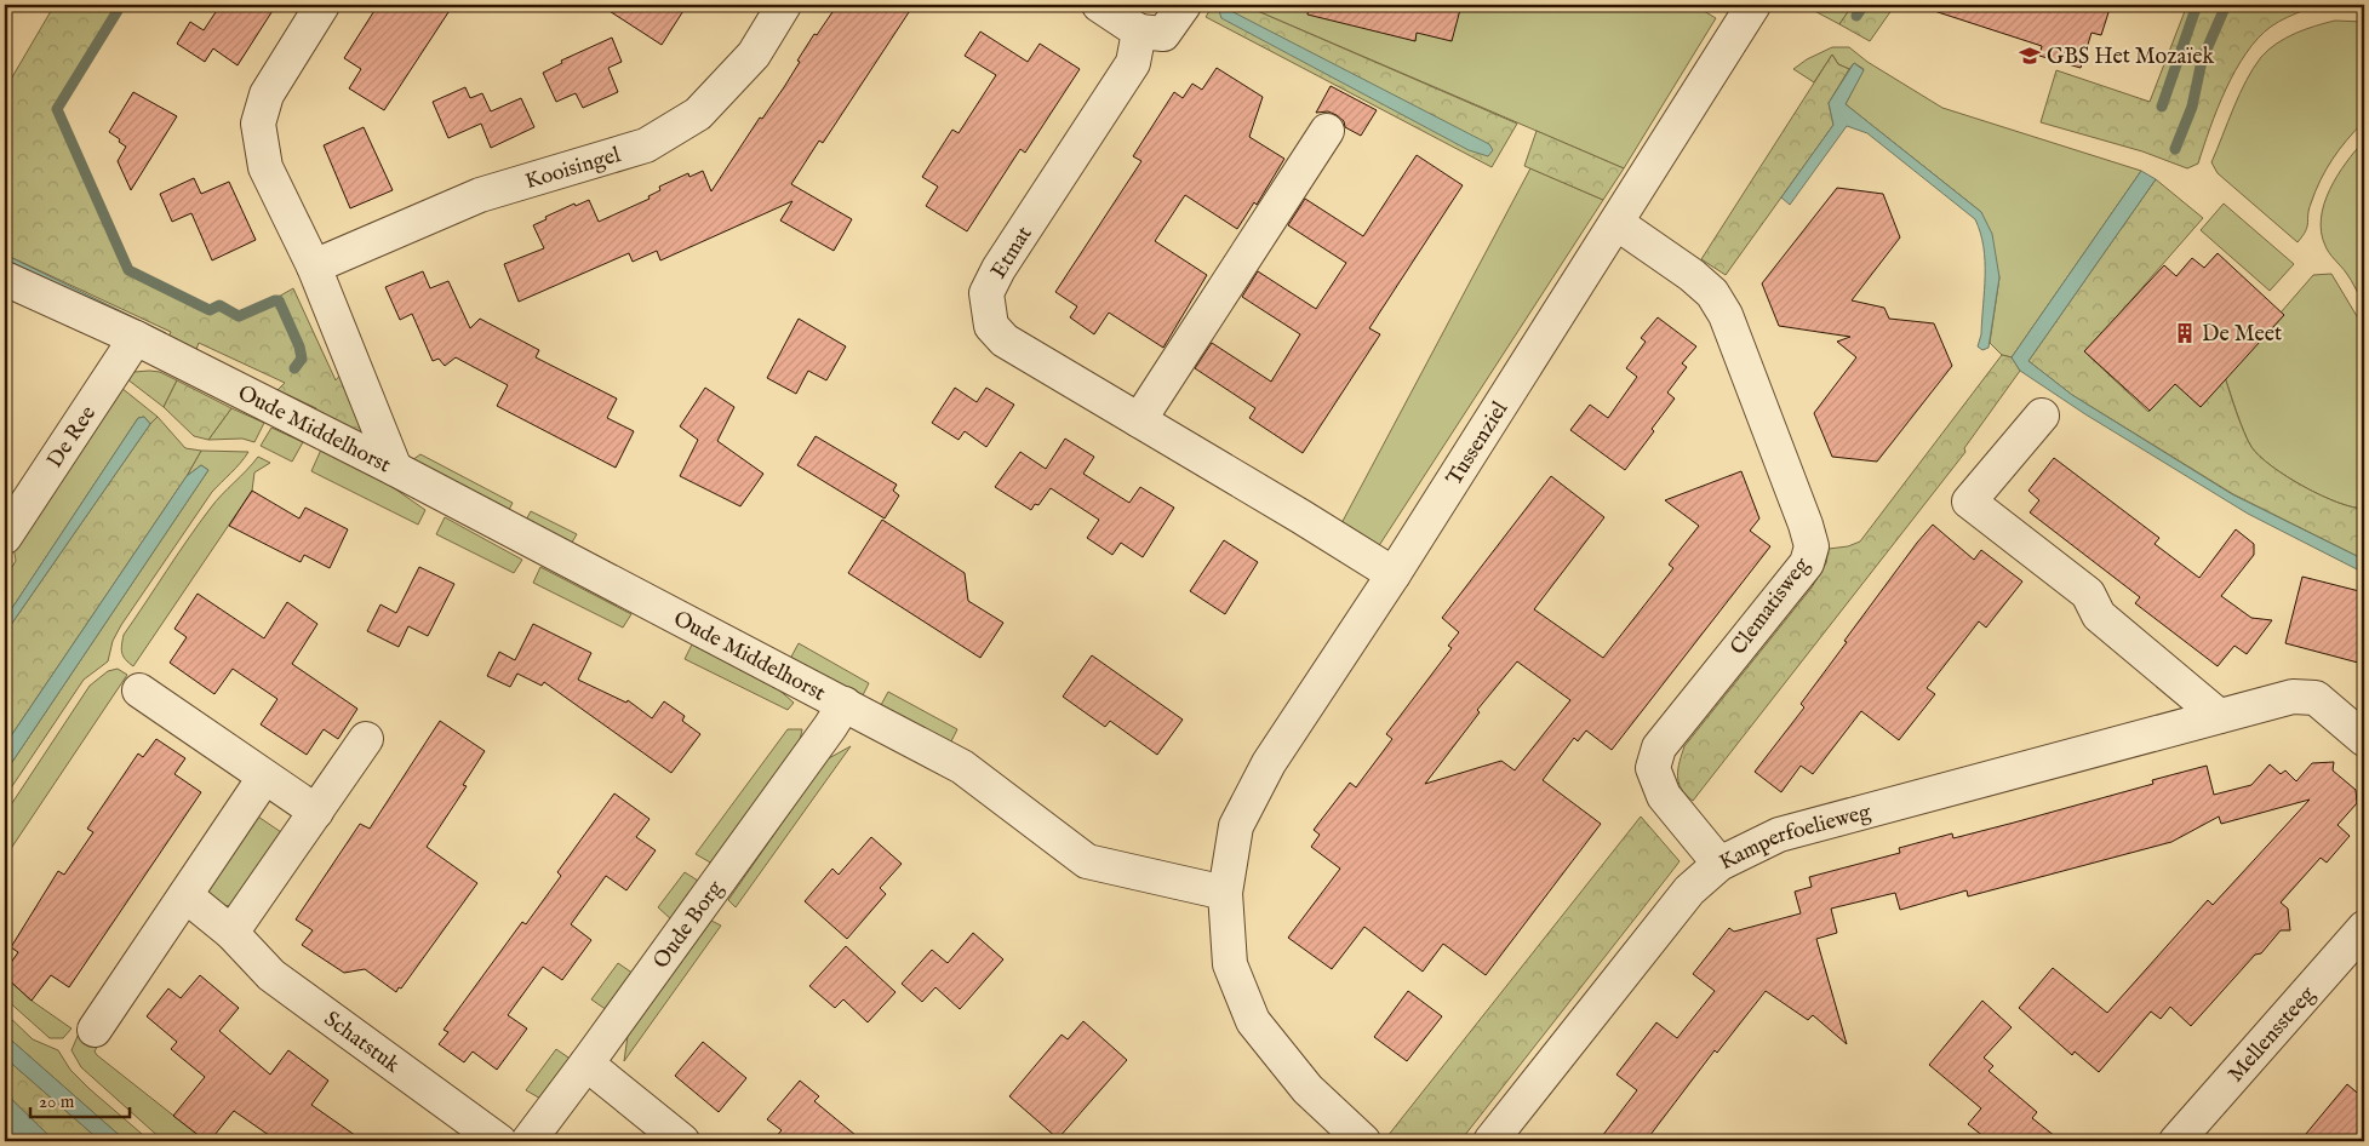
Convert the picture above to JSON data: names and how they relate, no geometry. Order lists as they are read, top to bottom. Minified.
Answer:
{"streets":{"street":["Kooisingel","Etmat","Oude Middelhorst","De Ree","Tussenziel","Clematisweg","Kamperfoelieweg","Oude Borg","Mellenssteeg","Schatstuk"]},"crossings":[["Etmat","Tussenziel"],["Oude Middelhorst","De Ree"],["Oude Middelhorst","Tussenziel"],["Oude Middelhorst","Oude Borg"],["Tussenziel","Clematisweg"],["Clematisweg","Kamperfoelieweg"]],"places":{"school or university":["GBS Het Mozaïek"],"building":["De Meet"]},"scale_bar":"20 m"}
